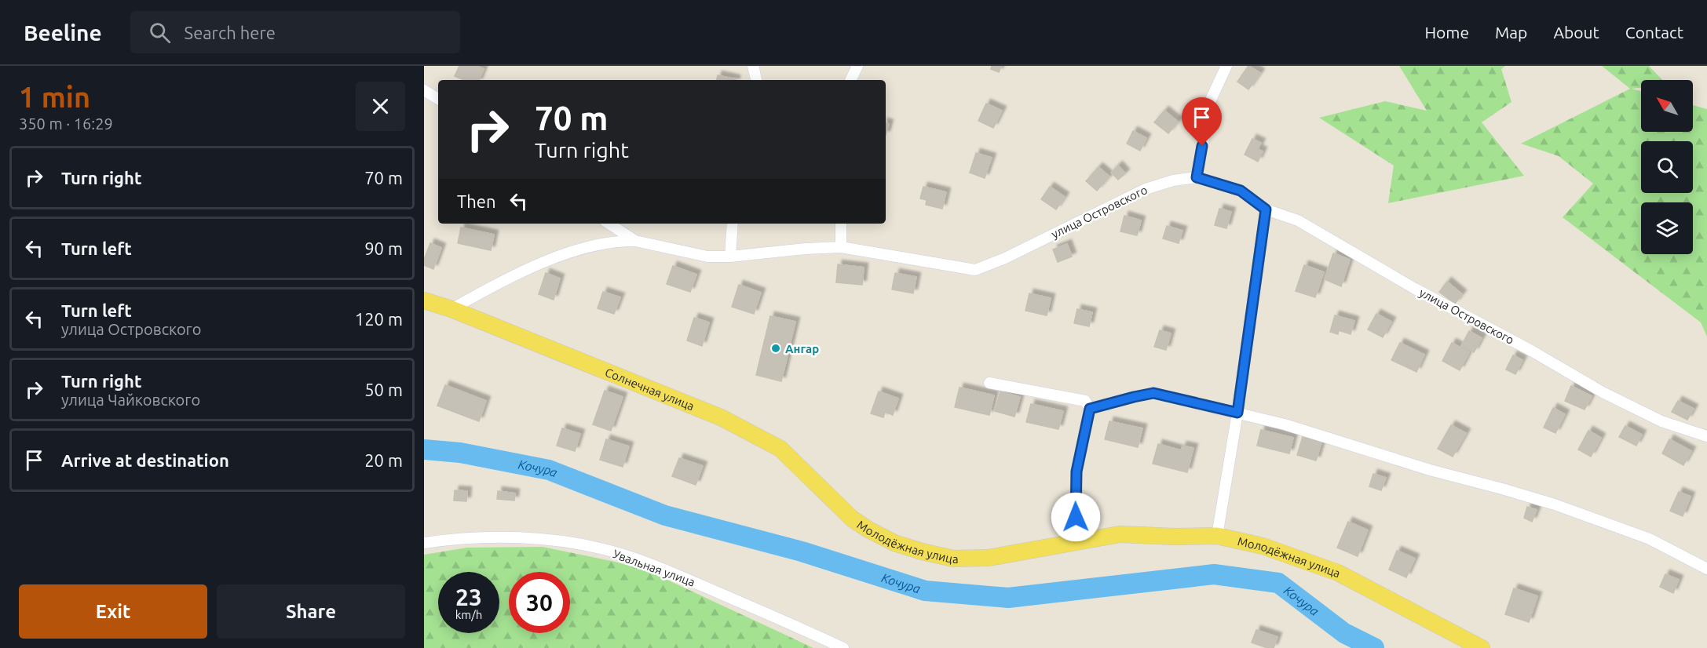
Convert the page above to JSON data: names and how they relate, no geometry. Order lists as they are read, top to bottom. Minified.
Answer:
{"streets":{"main road":["Солнечная улица","Молодёжная улица"],"street":["улица Островского","Увальная улица"]},"crossings":[["улица Островского","Солнечная улица"],["Солнечная улица","Молодёжная улица"]],"water":["Кочура"],"places":["Ангар"],"north":"top left","page":{"header":"Beeline","search":"Search here","nav":["Home","Map","About","Contact"],"heading":["1 min","350 m · 16:29"],"turn":["70 m","Turn right"],"list":[{"name":"Turn right","value":"70 m"},{"name":"Turn left","value":"90 m"},{"name":"Turn left","note":"улица Островского","value":"120 m"},{"name":"Turn right","note":"улица Чайковского","value":"50 m"},{"name":"Arrive at destination","value":"20 m"}],"then":"Then","speed":"23 km/h","limit":"30","buttons":["Exit","Share"]}}
